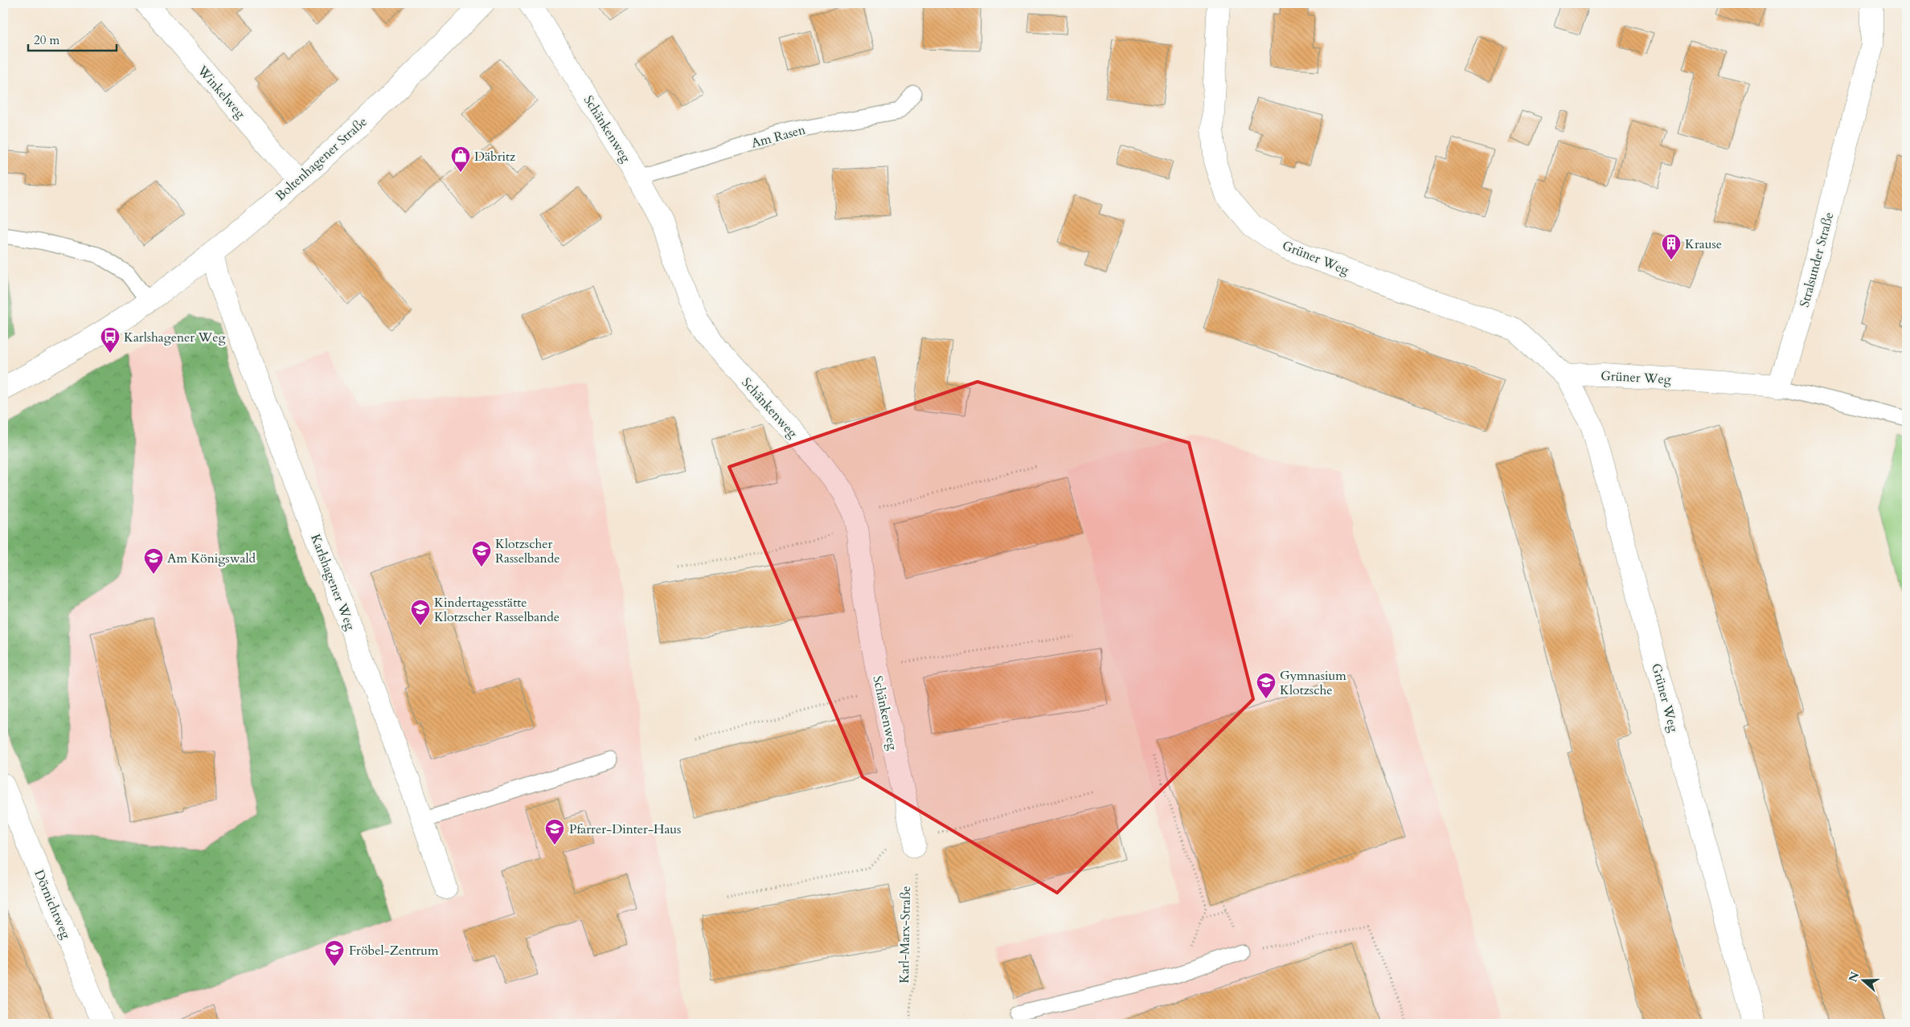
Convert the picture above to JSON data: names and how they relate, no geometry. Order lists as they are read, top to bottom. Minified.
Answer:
{"streets":{"street":["Winkelweg","Schänkenweg","Boltenhagener Straße","Grüner Weg","Stralsunder Straße","Karlshagener Weg","Dörnichtweg"],"lane":["Am Rasen"],"path":["Karl-Marx-Straße"]},"crossings":[["Winkelweg","Boltenhagener Straße"],["Schänkenweg","Am Rasen"],["Schänkenweg","Karl-Marx-Straße"],["Boltenhagener Straße","Karlshagener Weg"],["Grüner Weg","Stralsunder Straße"]],"places":{"shop":["Däbritz"],"building":["Krause"],"bus stop":["Karlshagener Weg"],"school or university":["Klotzscher Rasselbande","Am Königswald","Kindertagesstätte Klotzscher Rasselbande","Gymnasium Klotzsche","Pfarrer-Dinter-Haus","Fröbel-Zentrum"]},"scale_bar":"20 m","north":"left"}
